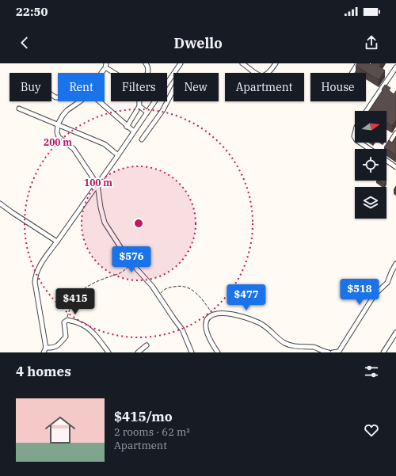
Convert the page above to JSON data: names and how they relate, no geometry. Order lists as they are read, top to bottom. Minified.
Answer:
{"north":"right","page":{"status":"22:50","header":"Dwello","chip":["Buy","Rent","Filters","New","Apartment","House"],"price":["$576","$518","$477","$415"],"heading":"4 homes","list":[{"name":"$415/mo","note":"2 rooms · 62 m² · Apartment"}]},"rings":["200 m","100 m"]}
